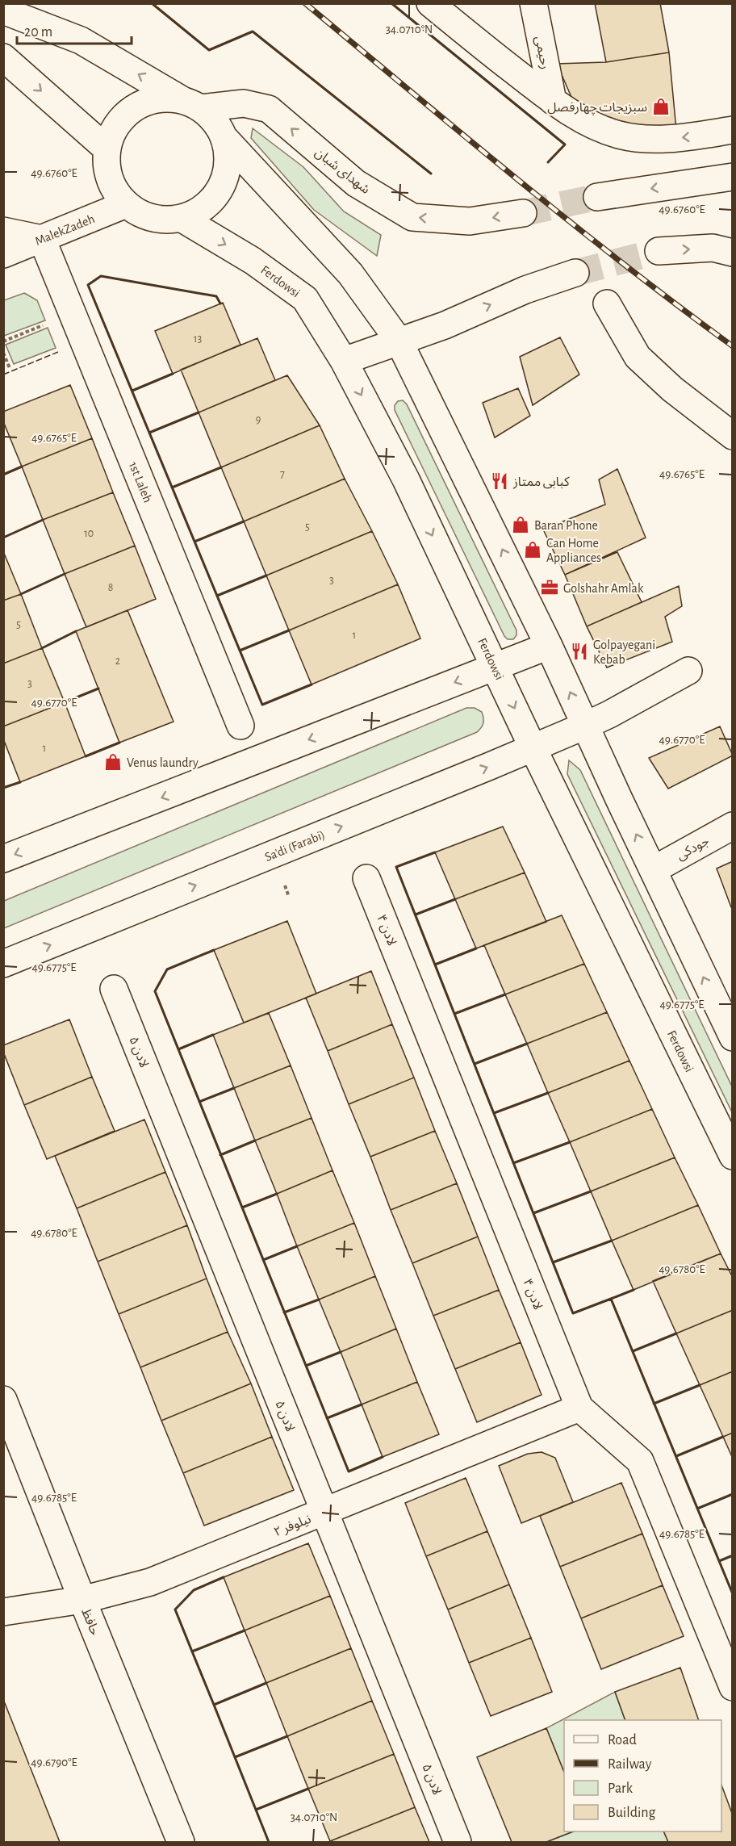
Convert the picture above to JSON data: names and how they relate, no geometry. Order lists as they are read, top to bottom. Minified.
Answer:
{"streets":{"street":["رحیمی","شهدای شبان","MalekZadeh","Ferdowsi","1st Laleh","Sa'di (Farabi)","جودکی","لادن ۴","لادن ۵","نیلوفر ۲","حافظ"]},"crossings":[["شهدای شبان","MalekZadeh"],["شهدای شبان","Ferdowsi"],["MalekZadeh","Ferdowsi"],["MalekZadeh","1st Laleh"],["Ferdowsi","Sa'di (Farabi)"],["لادن ۴","نیلوفر ۲"],["لادن ۵","نیلوفر ۲"],["نیلوفر ۲","حافظ"]],"one_way":["شهدای شبان"],"places":{"shop":["سبزیجات چهارفصل","Baran Phone","Can Home Appliances","Venus laundry"],"restaurant":["کبابی ممتاز","Golpayegani Kebab"],"office":["Golshahr Amlak"]},"house_numbers":["13","9","7","5","10","3","8","5","1","2","3","1"],"legend":["Road","Railway","Park","Building"],"scale_bar":"20 m","coordinates":["34.0710°N","49.6760°E","49.6765°E","49.6770°E","49.6775°E","49.6780°E","49.6785°E","49.6790°E"]}
